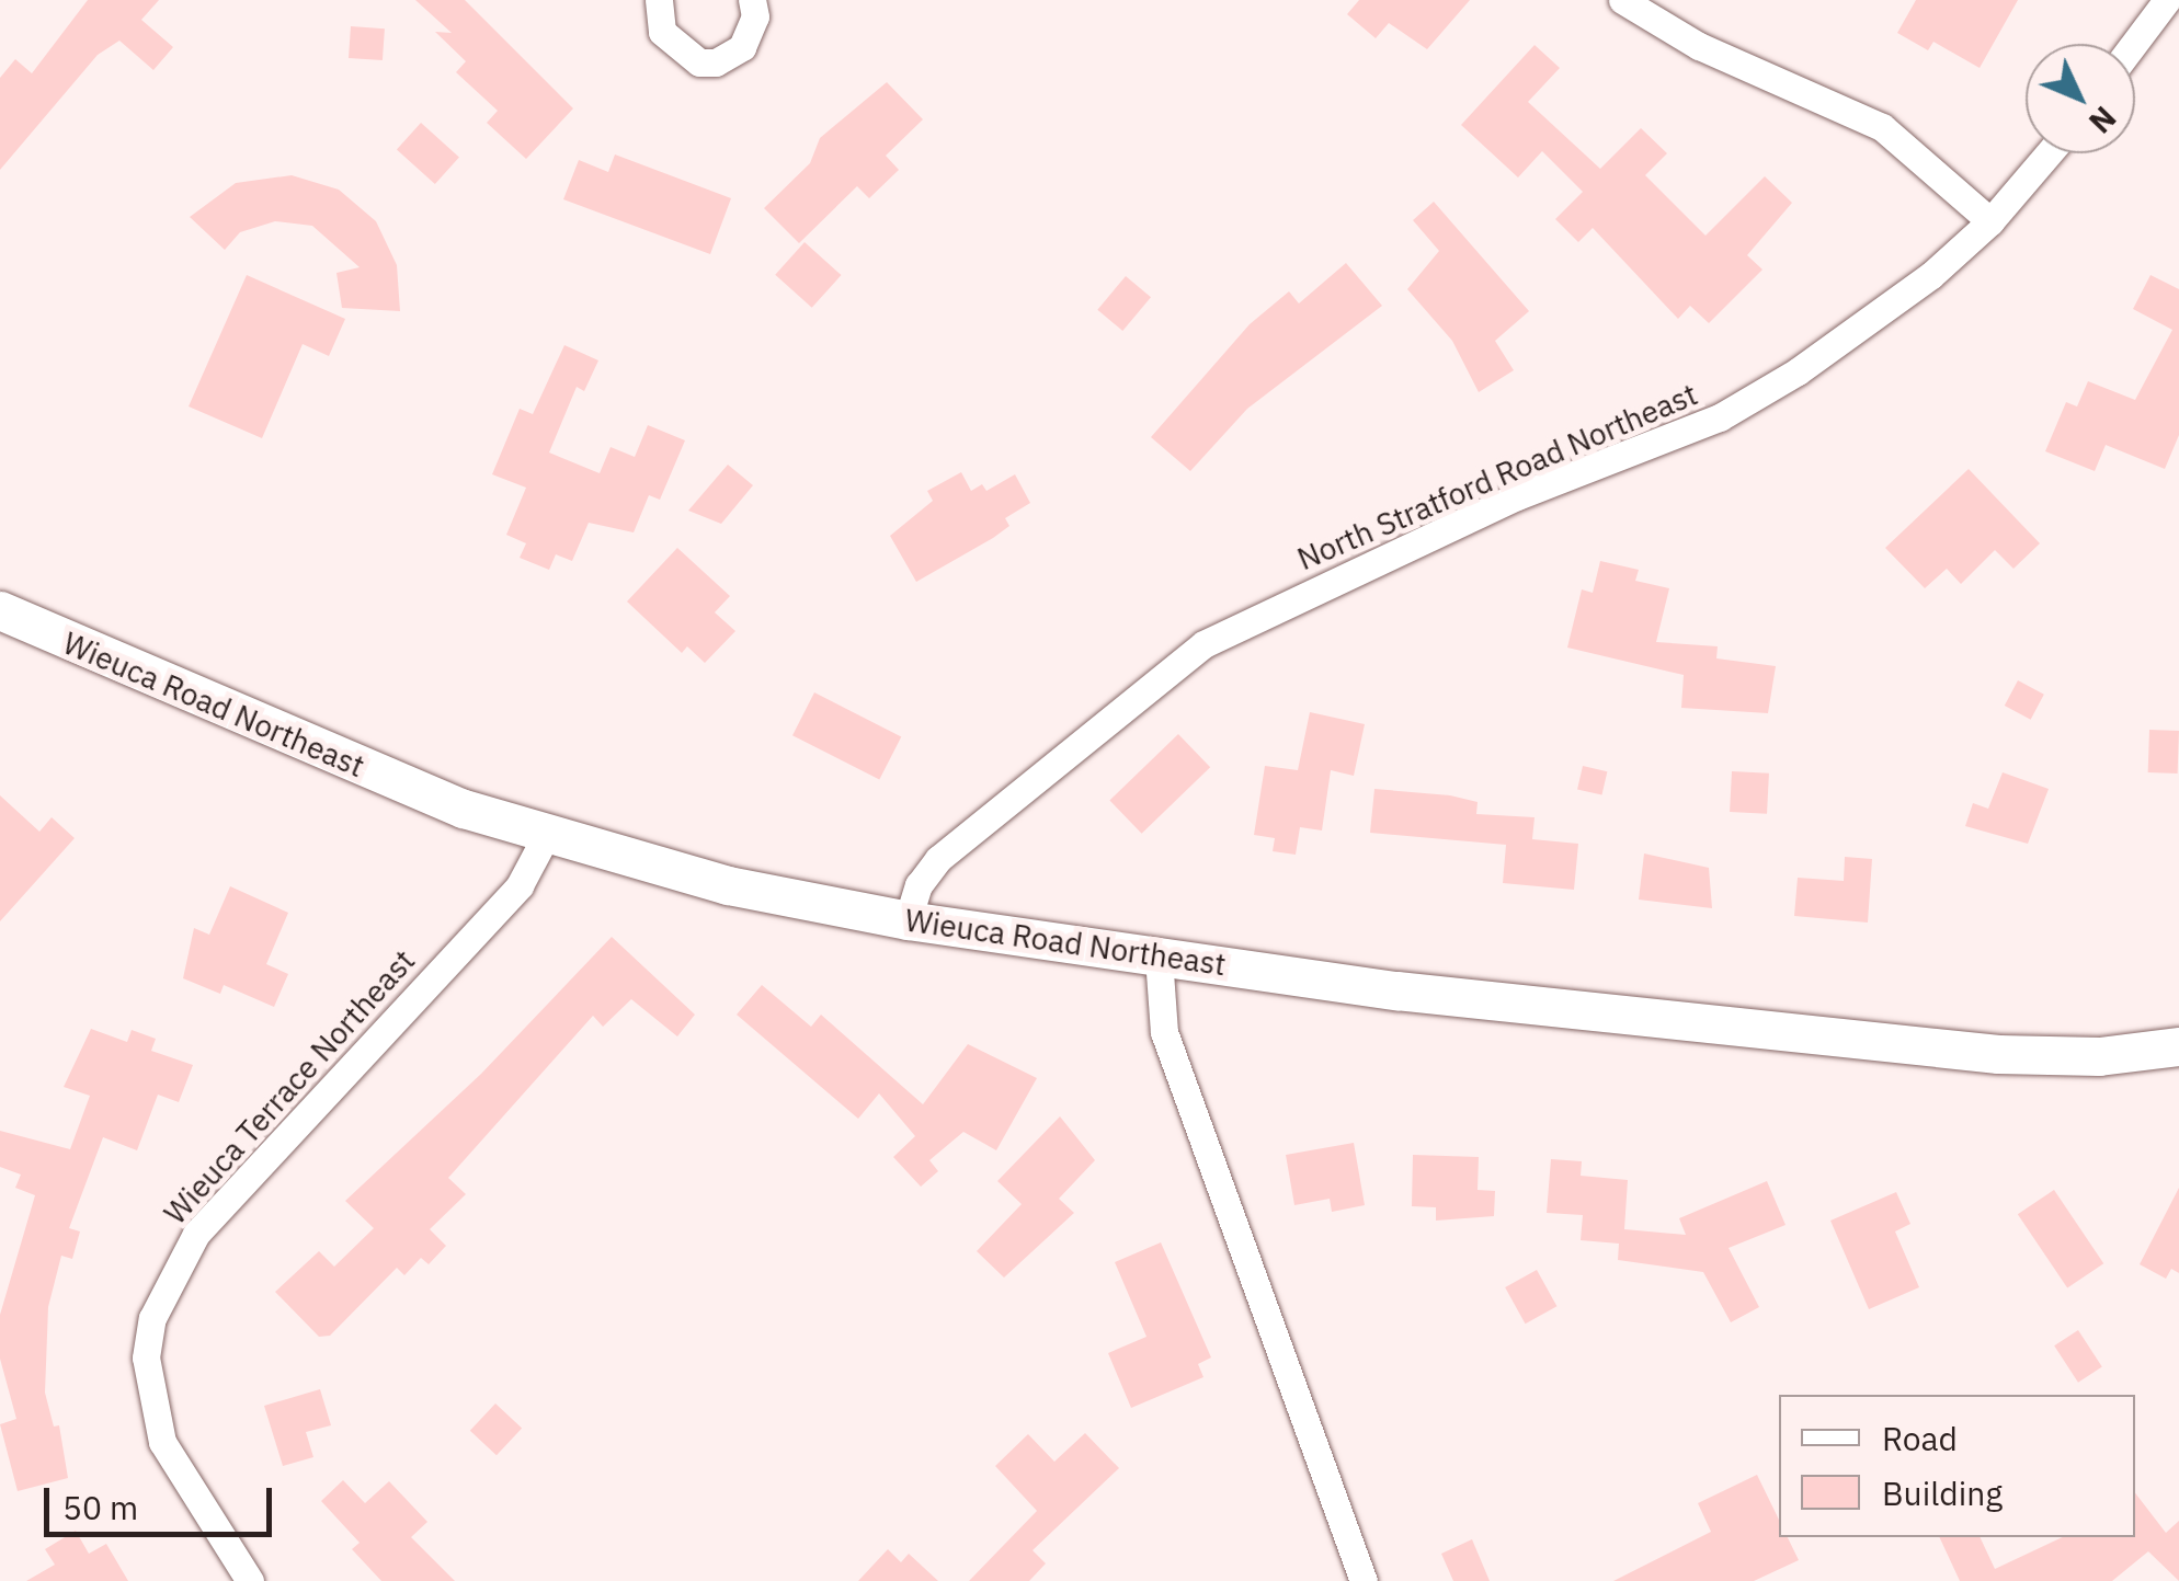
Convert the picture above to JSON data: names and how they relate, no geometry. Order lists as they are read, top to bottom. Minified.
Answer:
{"streets":{"street":["North Stratford Road Northeast","Wieuca Road Northeast","Wieuca Terrace Northeast"]},"crossings":[["North Stratford Road Northeast","Wieuca Road Northeast"],["Wieuca Road Northeast","Wieuca Terrace Northeast"]],"legend":["Road","Building"],"scale_bar":"50 m","north":"bottom right"}
